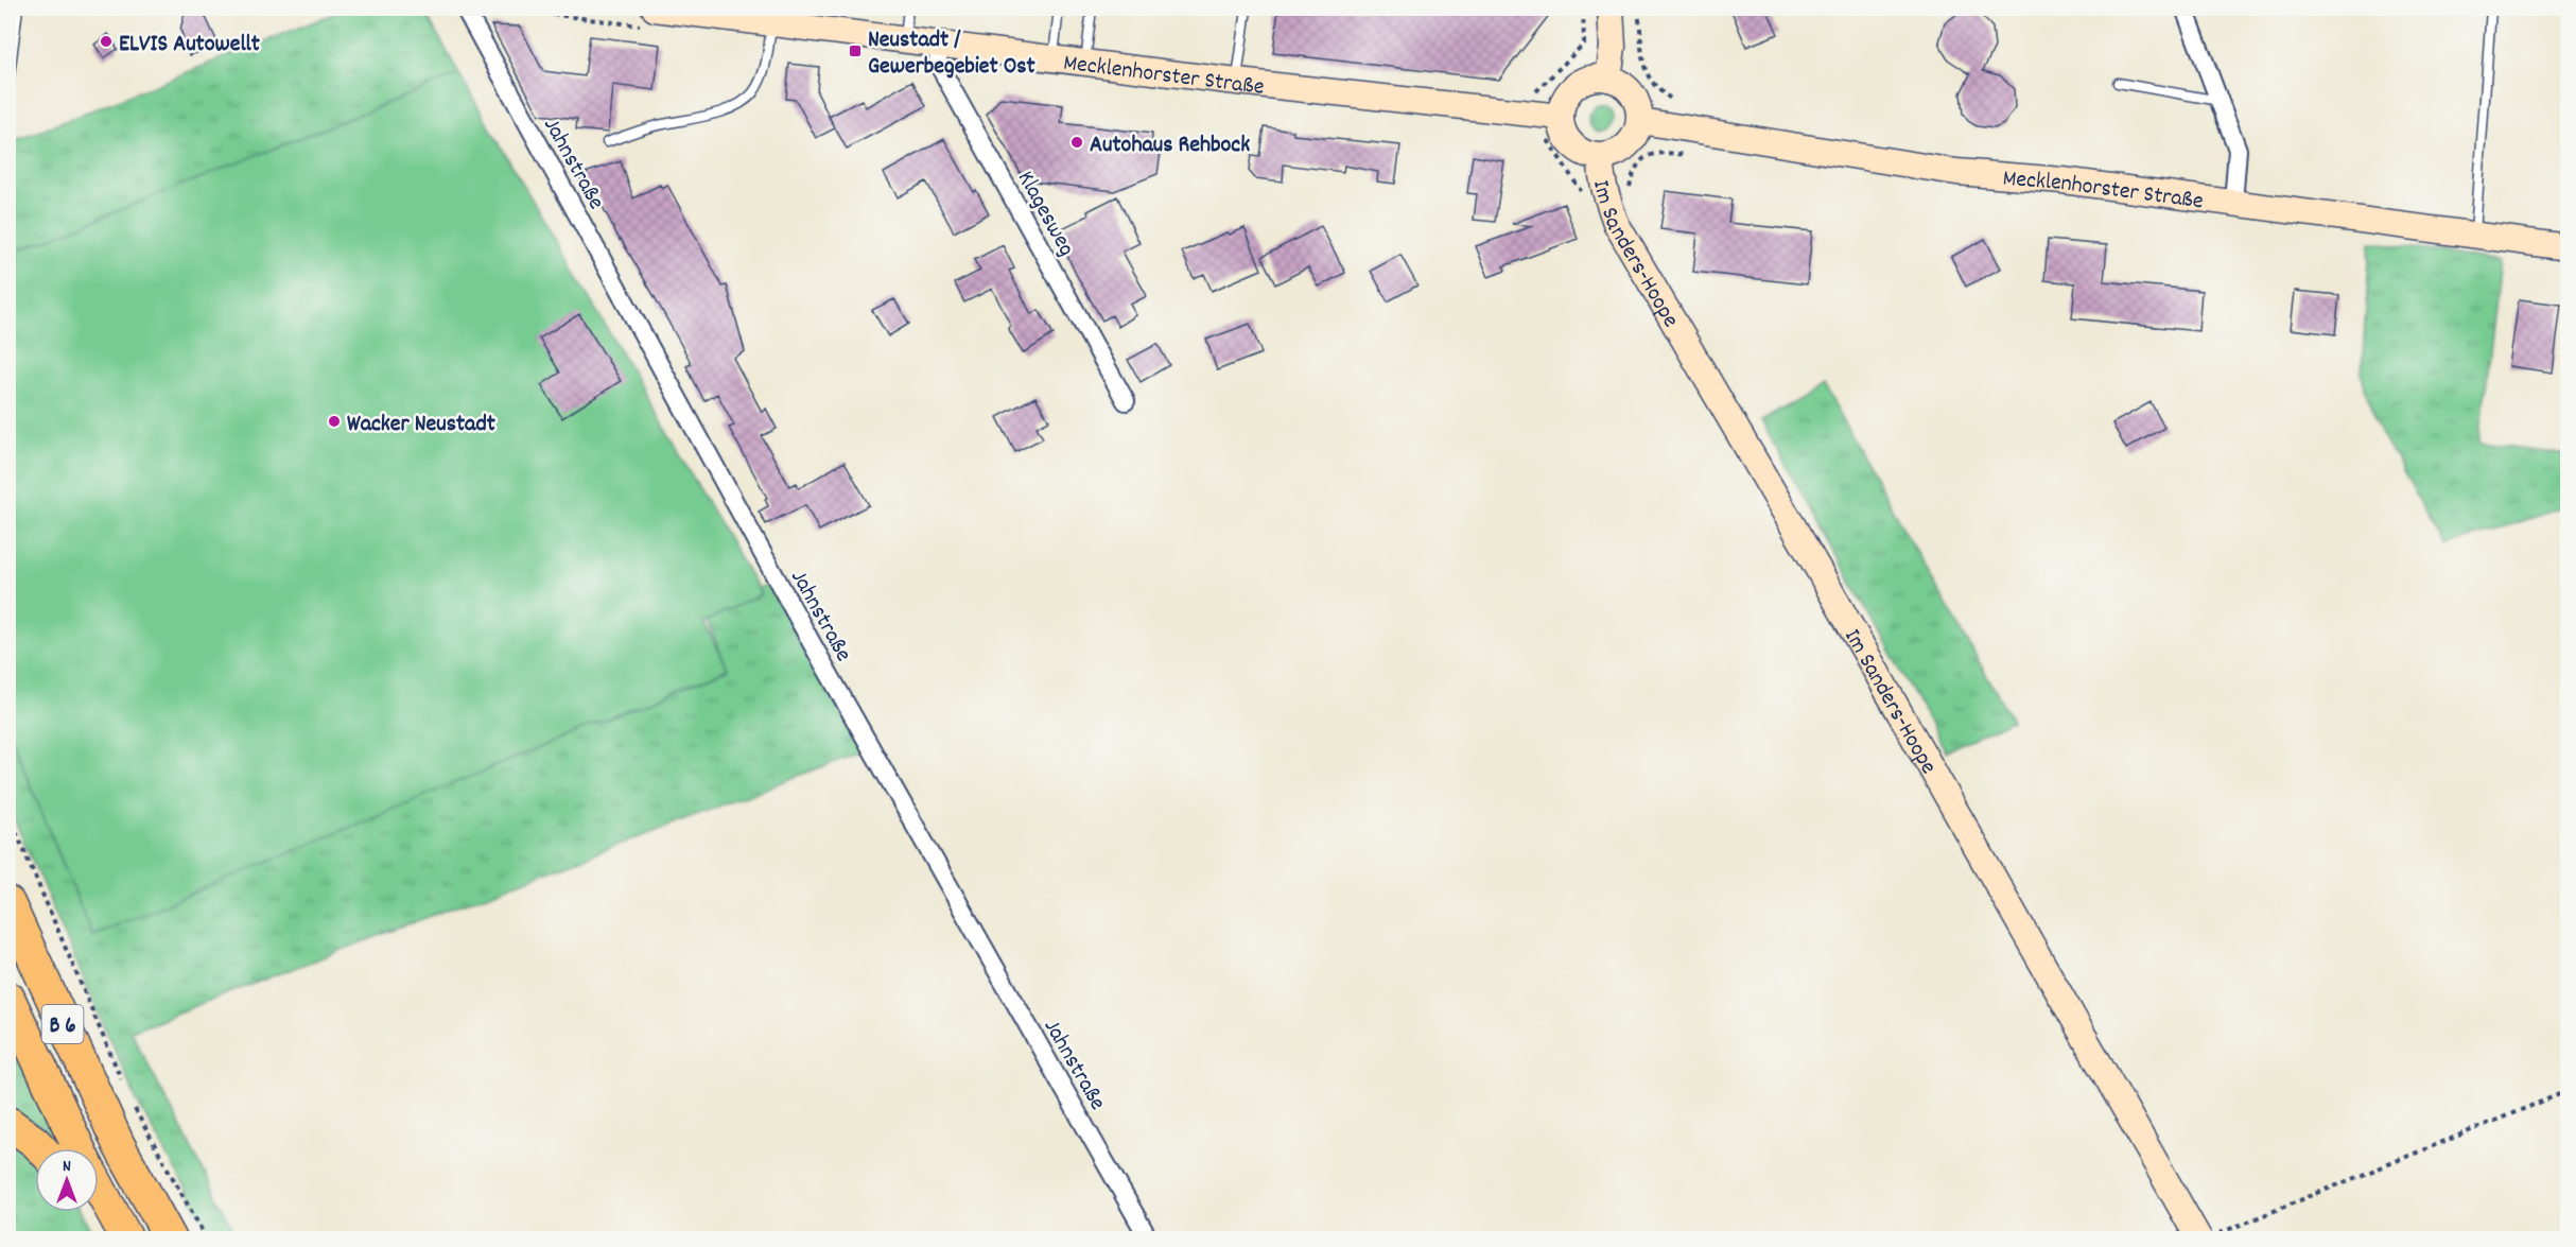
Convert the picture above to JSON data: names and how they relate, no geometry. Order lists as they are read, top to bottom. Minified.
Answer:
{"streets":{"highway":["B 6"],"street":["Mecklenhorster Straße","Jahnstraße","Klagesweg","Im Sanders-Hoope"]},"crossings":[["Mecklenhorster Straße","Klagesweg"],["Mecklenhorster Straße","Im Sanders-Hoope"]],"places":{"other":["ELVIS Autowellt","Autohaus Rehbock","Wacker Neustadt"],"transit":["Neustadt / Gewerbegebiet Ost"]},"north":"top"}
